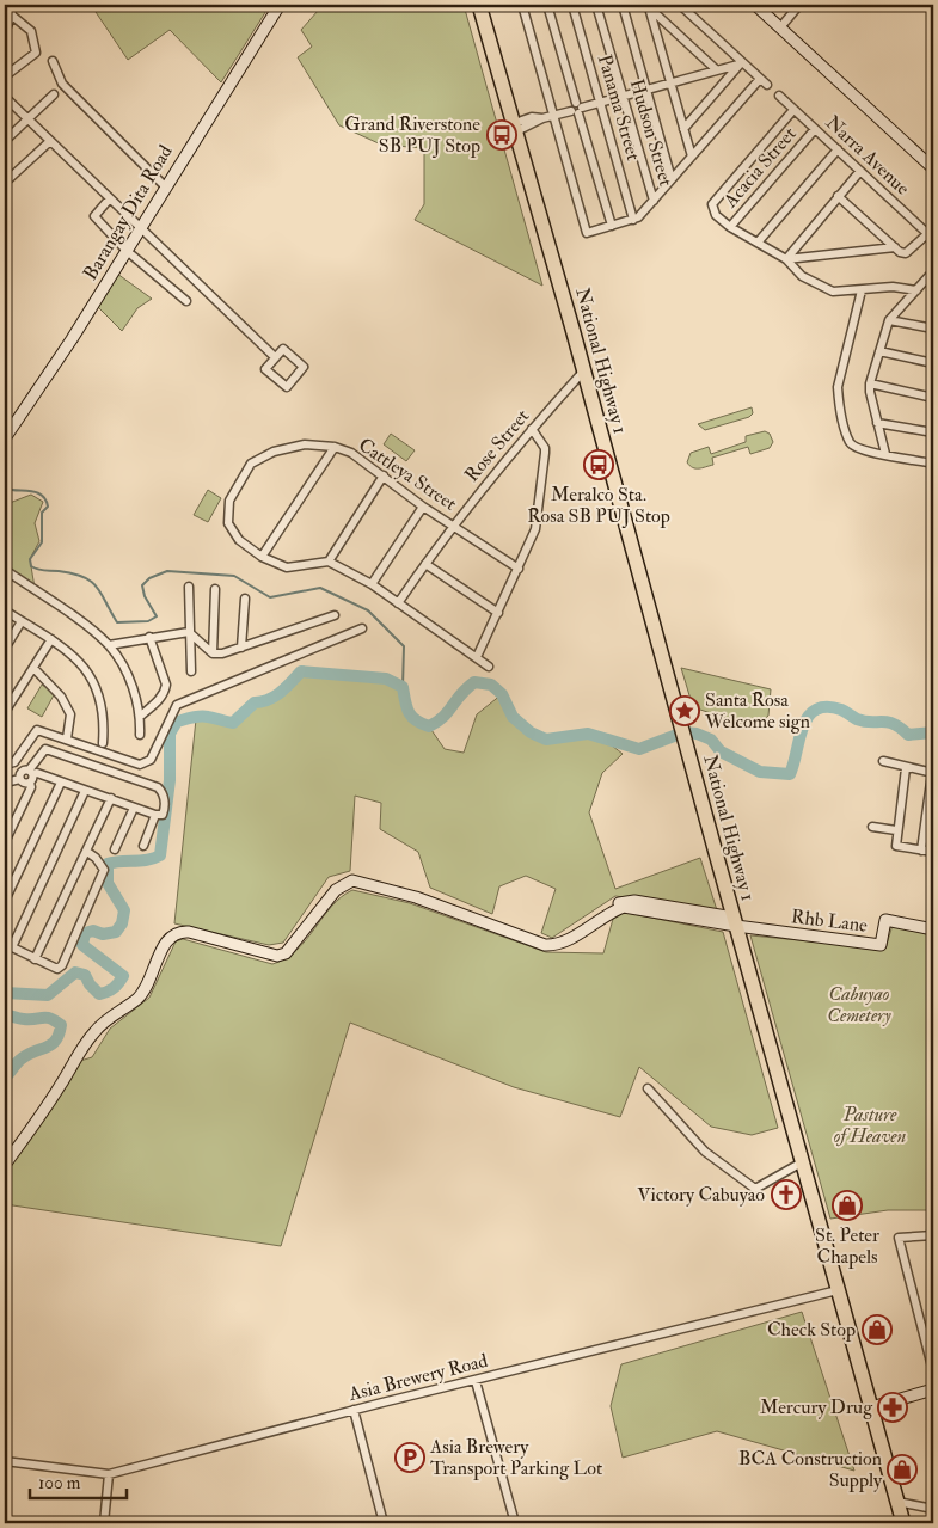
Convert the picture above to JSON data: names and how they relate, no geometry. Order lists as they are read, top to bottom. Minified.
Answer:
{"streets":{"highway":["National Highway 1"],"street":["Panama Street","Hudson Street","Narra Avenue","Acacia Street","Barangay Dita Road","Rose Street","Cattleya Street","Rhb Lane","Asia Brewery Road"]},"crossings":[["Narra Avenue","Acacia Street"],["National Highway 1","Rose Street"],["National Highway 1","Rhb Lane"],["National Highway 1","Asia Brewery Road"],["Rose Street","Cattleya Street"]],"parks":["Cabuyao Cemetery","Pasture of Heaven"],"places":{"bus stop":["Grand Riverstone SB PUJ Stop","Meralco Sta. Rosa SB PUJ Stop"],"place":["Santa Rosa Welcome sign"],"church":["Victory Cabuyao"],"shop":["St. Peter Chapels","Check Stop","BCA Construction Supply"],"pharmacy":["Mercury Drug"],"parking":["Asia Brewery Transport Parking Lot"]},"scale_bar":"100 m"}
